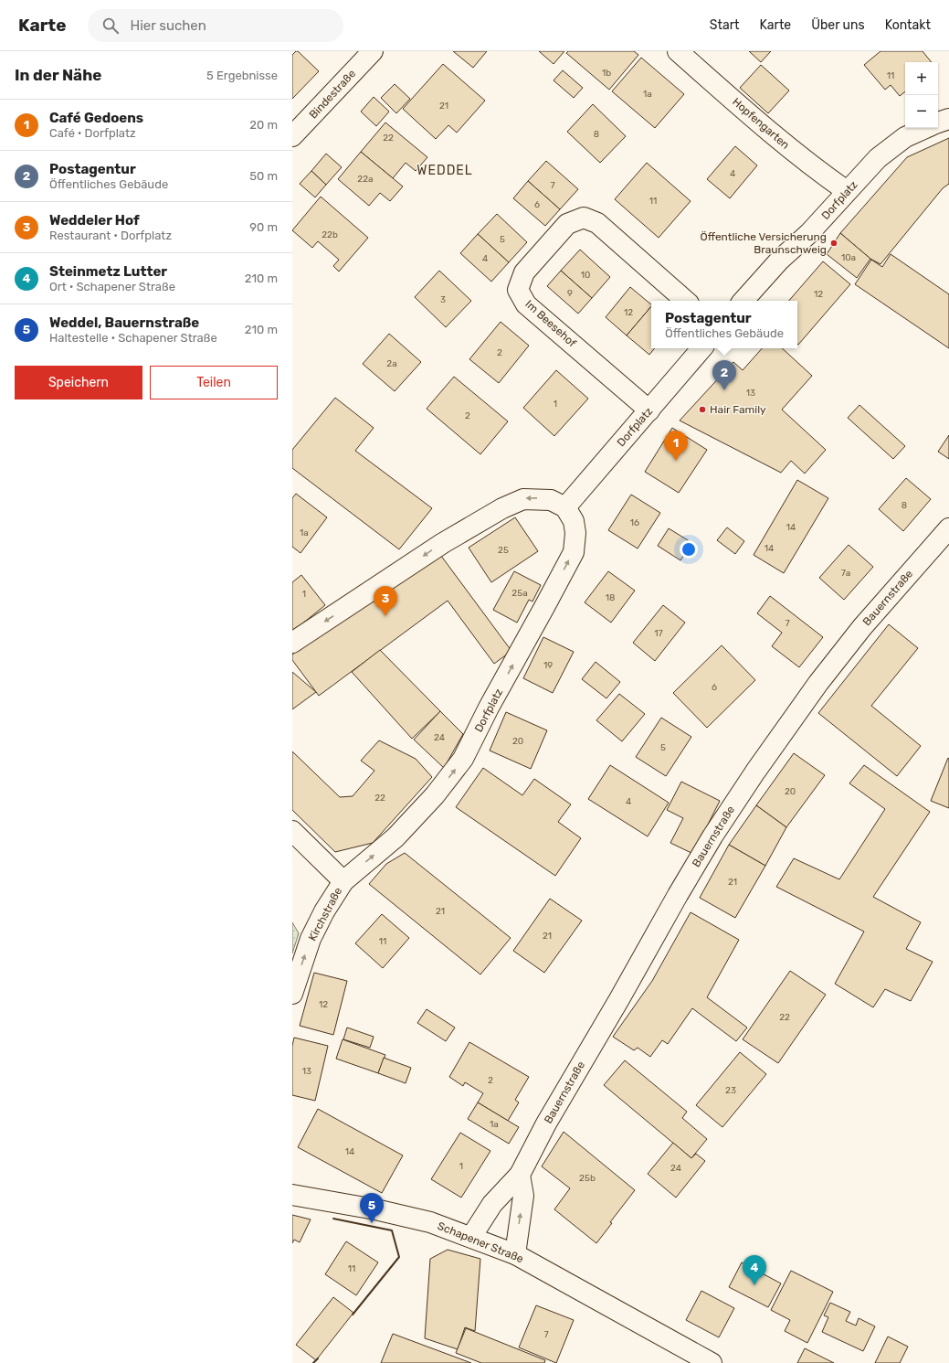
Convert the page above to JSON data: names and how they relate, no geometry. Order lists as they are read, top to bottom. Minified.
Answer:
{"streets":{"street":["Bindestraße","Hopfengarten","Dorfplatz","Im Beesehof","Bauernstraße","Kirchstraße","Schapener Straße"]},"crossings":[["Hopfengarten","Dorfplatz"],["Dorfplatz","Im Beesehof"],["Dorfplatz","Kirchstraße"],["Bauernstraße","Schapener Straße"]],"one_way":["Dorfplatz","Kirchstraße"],"districts":["WEDDEL"],"places":["Öffentliche Versicherung Braunschweig","Hair Family"],"house_numbers":["1b","11","1a","21","8","22","4","22a","7","11","6","22b","5","10a","4","10","9","12","3","12","2","2a","13","1","2","8","16","14","1a","14","25","7a","25a","1","18","7","17","19","6","24","20","5","20","22","4","21","21","21","11","12","22","13","2","23","1a","14","1","24","25b","11","7"],"page":{"header":"Karte","search":"Hier suchen","nav":["Start","Karte","Über uns","Kontakt"],"heading":["In der Nähe","5 Ergebnisse"],"map_buttons":["+","−"],"list":[{"mark":"1","name":"Café Gedoens","note":"Café · Dorfplatz","value":"20 m"},{"mark":"2","name":"Postagentur","note":"Öffentliches Gebäude","value":"50 m"},{"mark":"3","name":"Weddeler Hof","note":"Restaurant · Dorfplatz","value":"90 m"},{"mark":"4","name":"Steinmetz Lutter","note":"Ort · Schapener Straße","value":"210 m"},{"mark":"5","name":"Weddel, Bauernstraße","note":"Haltestelle · Schapener Straße","value":"210 m"}],"popup":["Postagentur","Öffentliches Gebäude"],"buttons":["Speichern","Teilen"],"pins":["2","1","3","5","4"]}}
